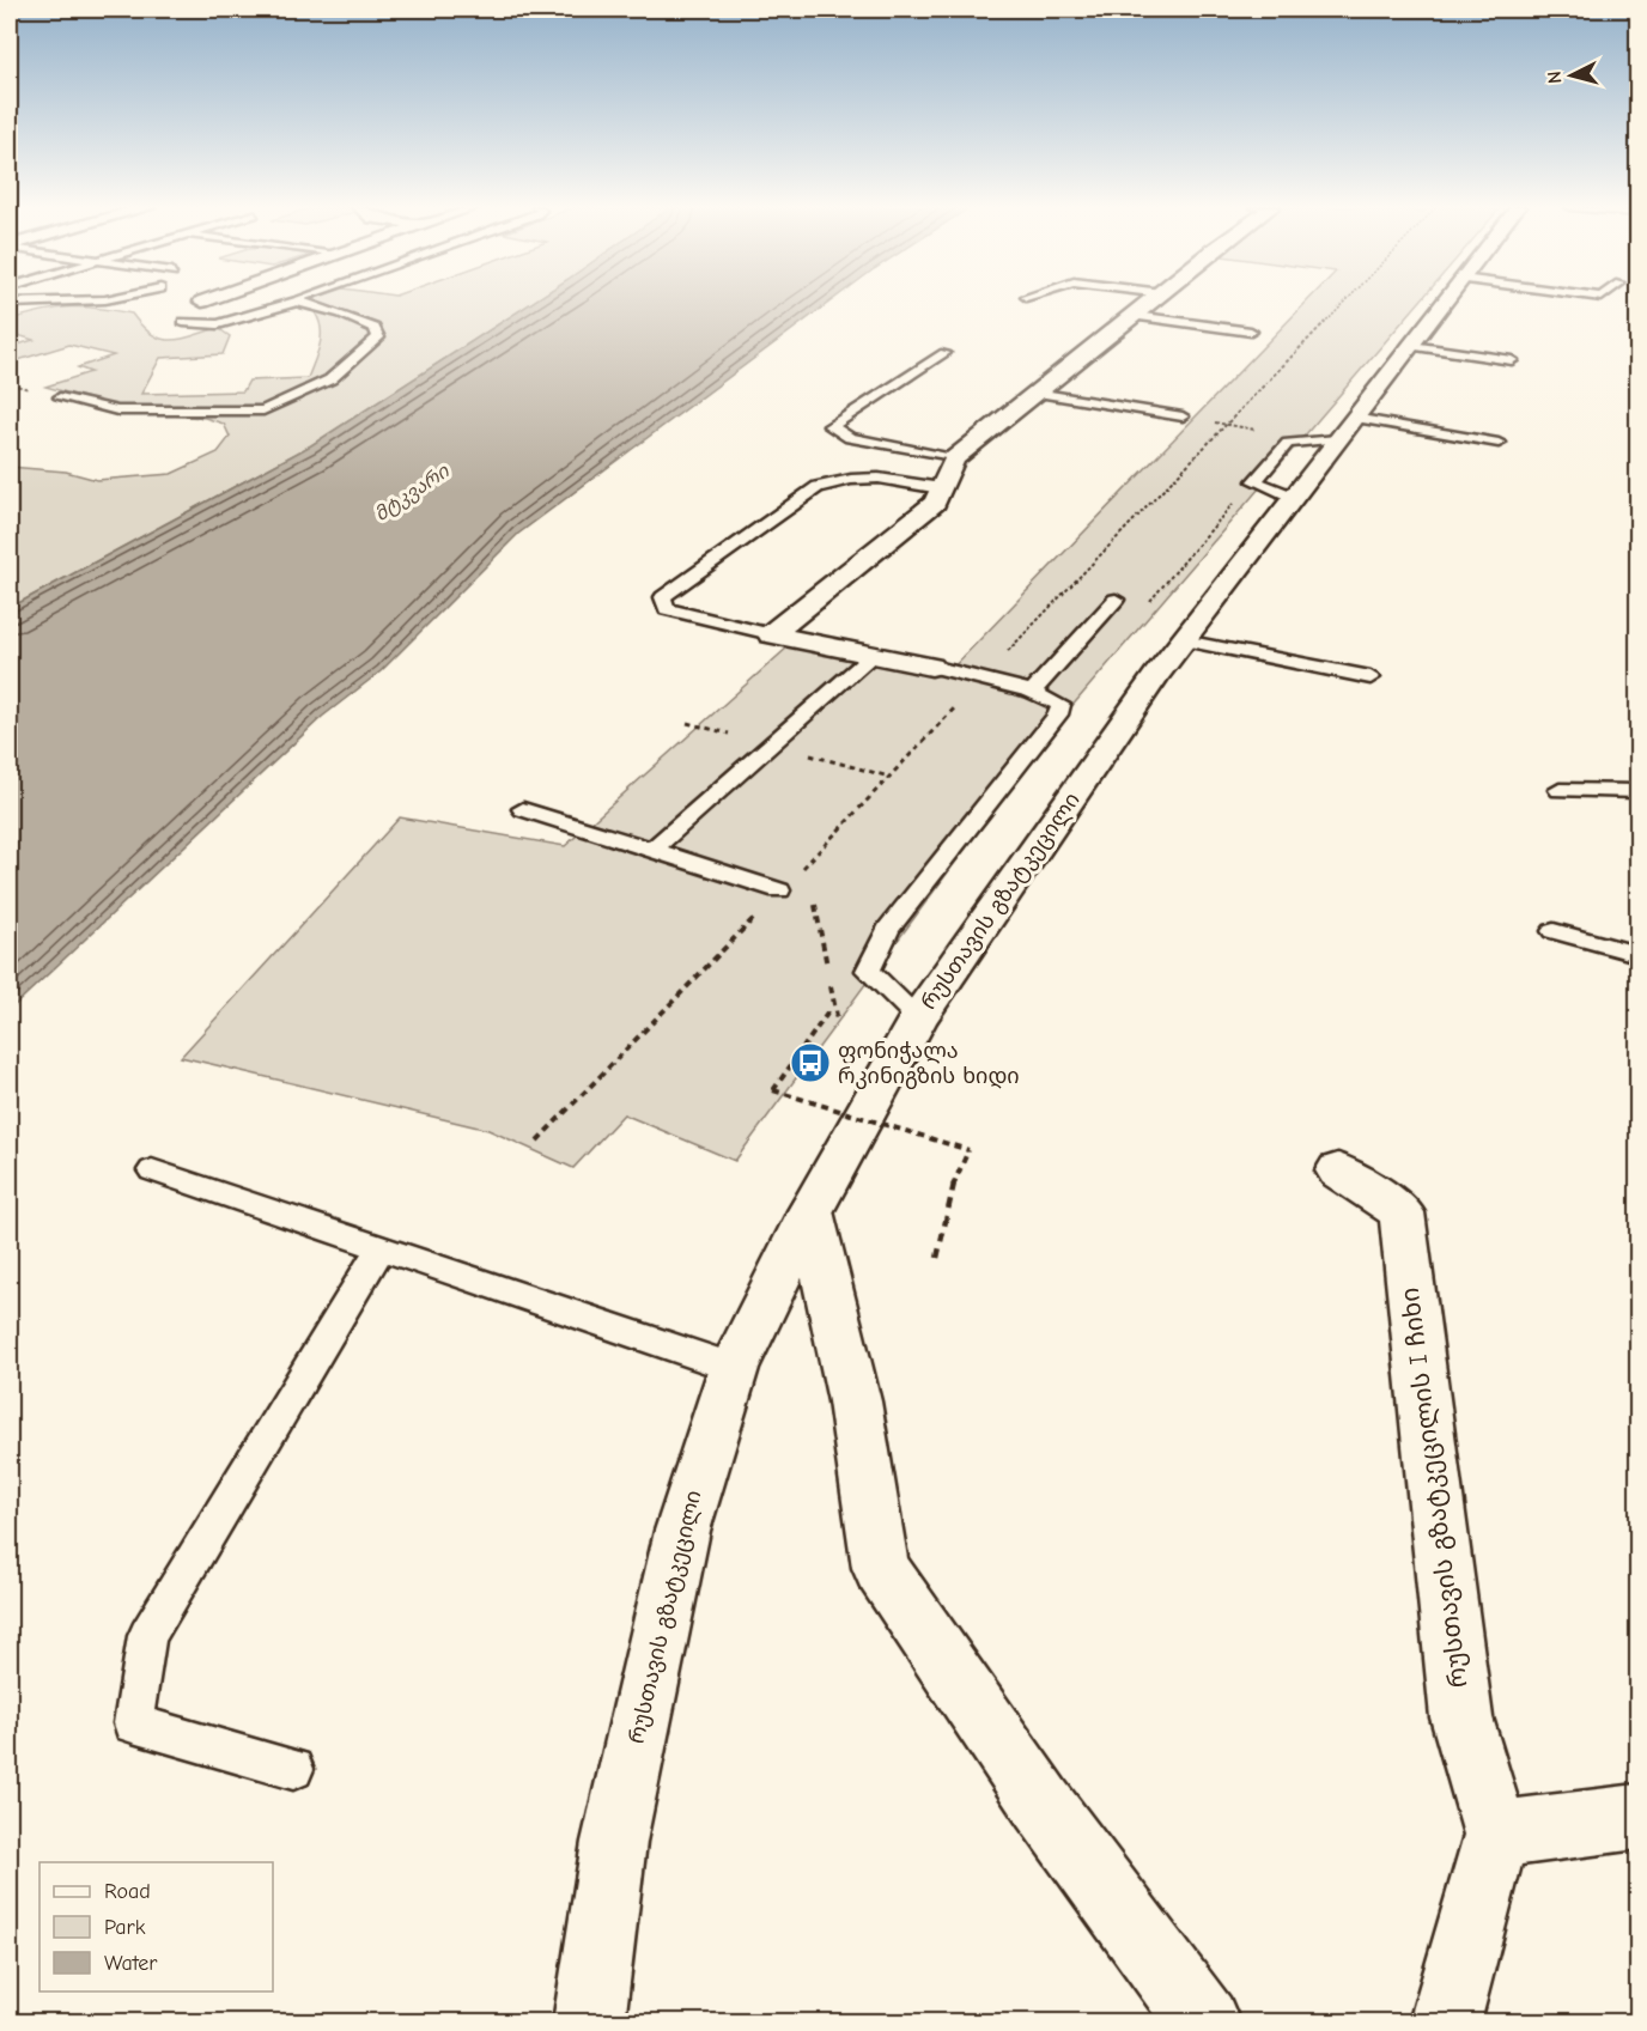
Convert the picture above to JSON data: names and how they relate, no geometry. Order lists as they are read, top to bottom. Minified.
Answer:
{"streets":{"main road":["რუსთავის გზატკეცილი","რუსთავის გზატკეცილის I ჩიხი"]},"water":["მტკვარი"],"places":{"bus stop":["ფონიჭალა რკინიგზის ხიდი"]},"legend":["Road","Park","Water"],"north":"left"}
